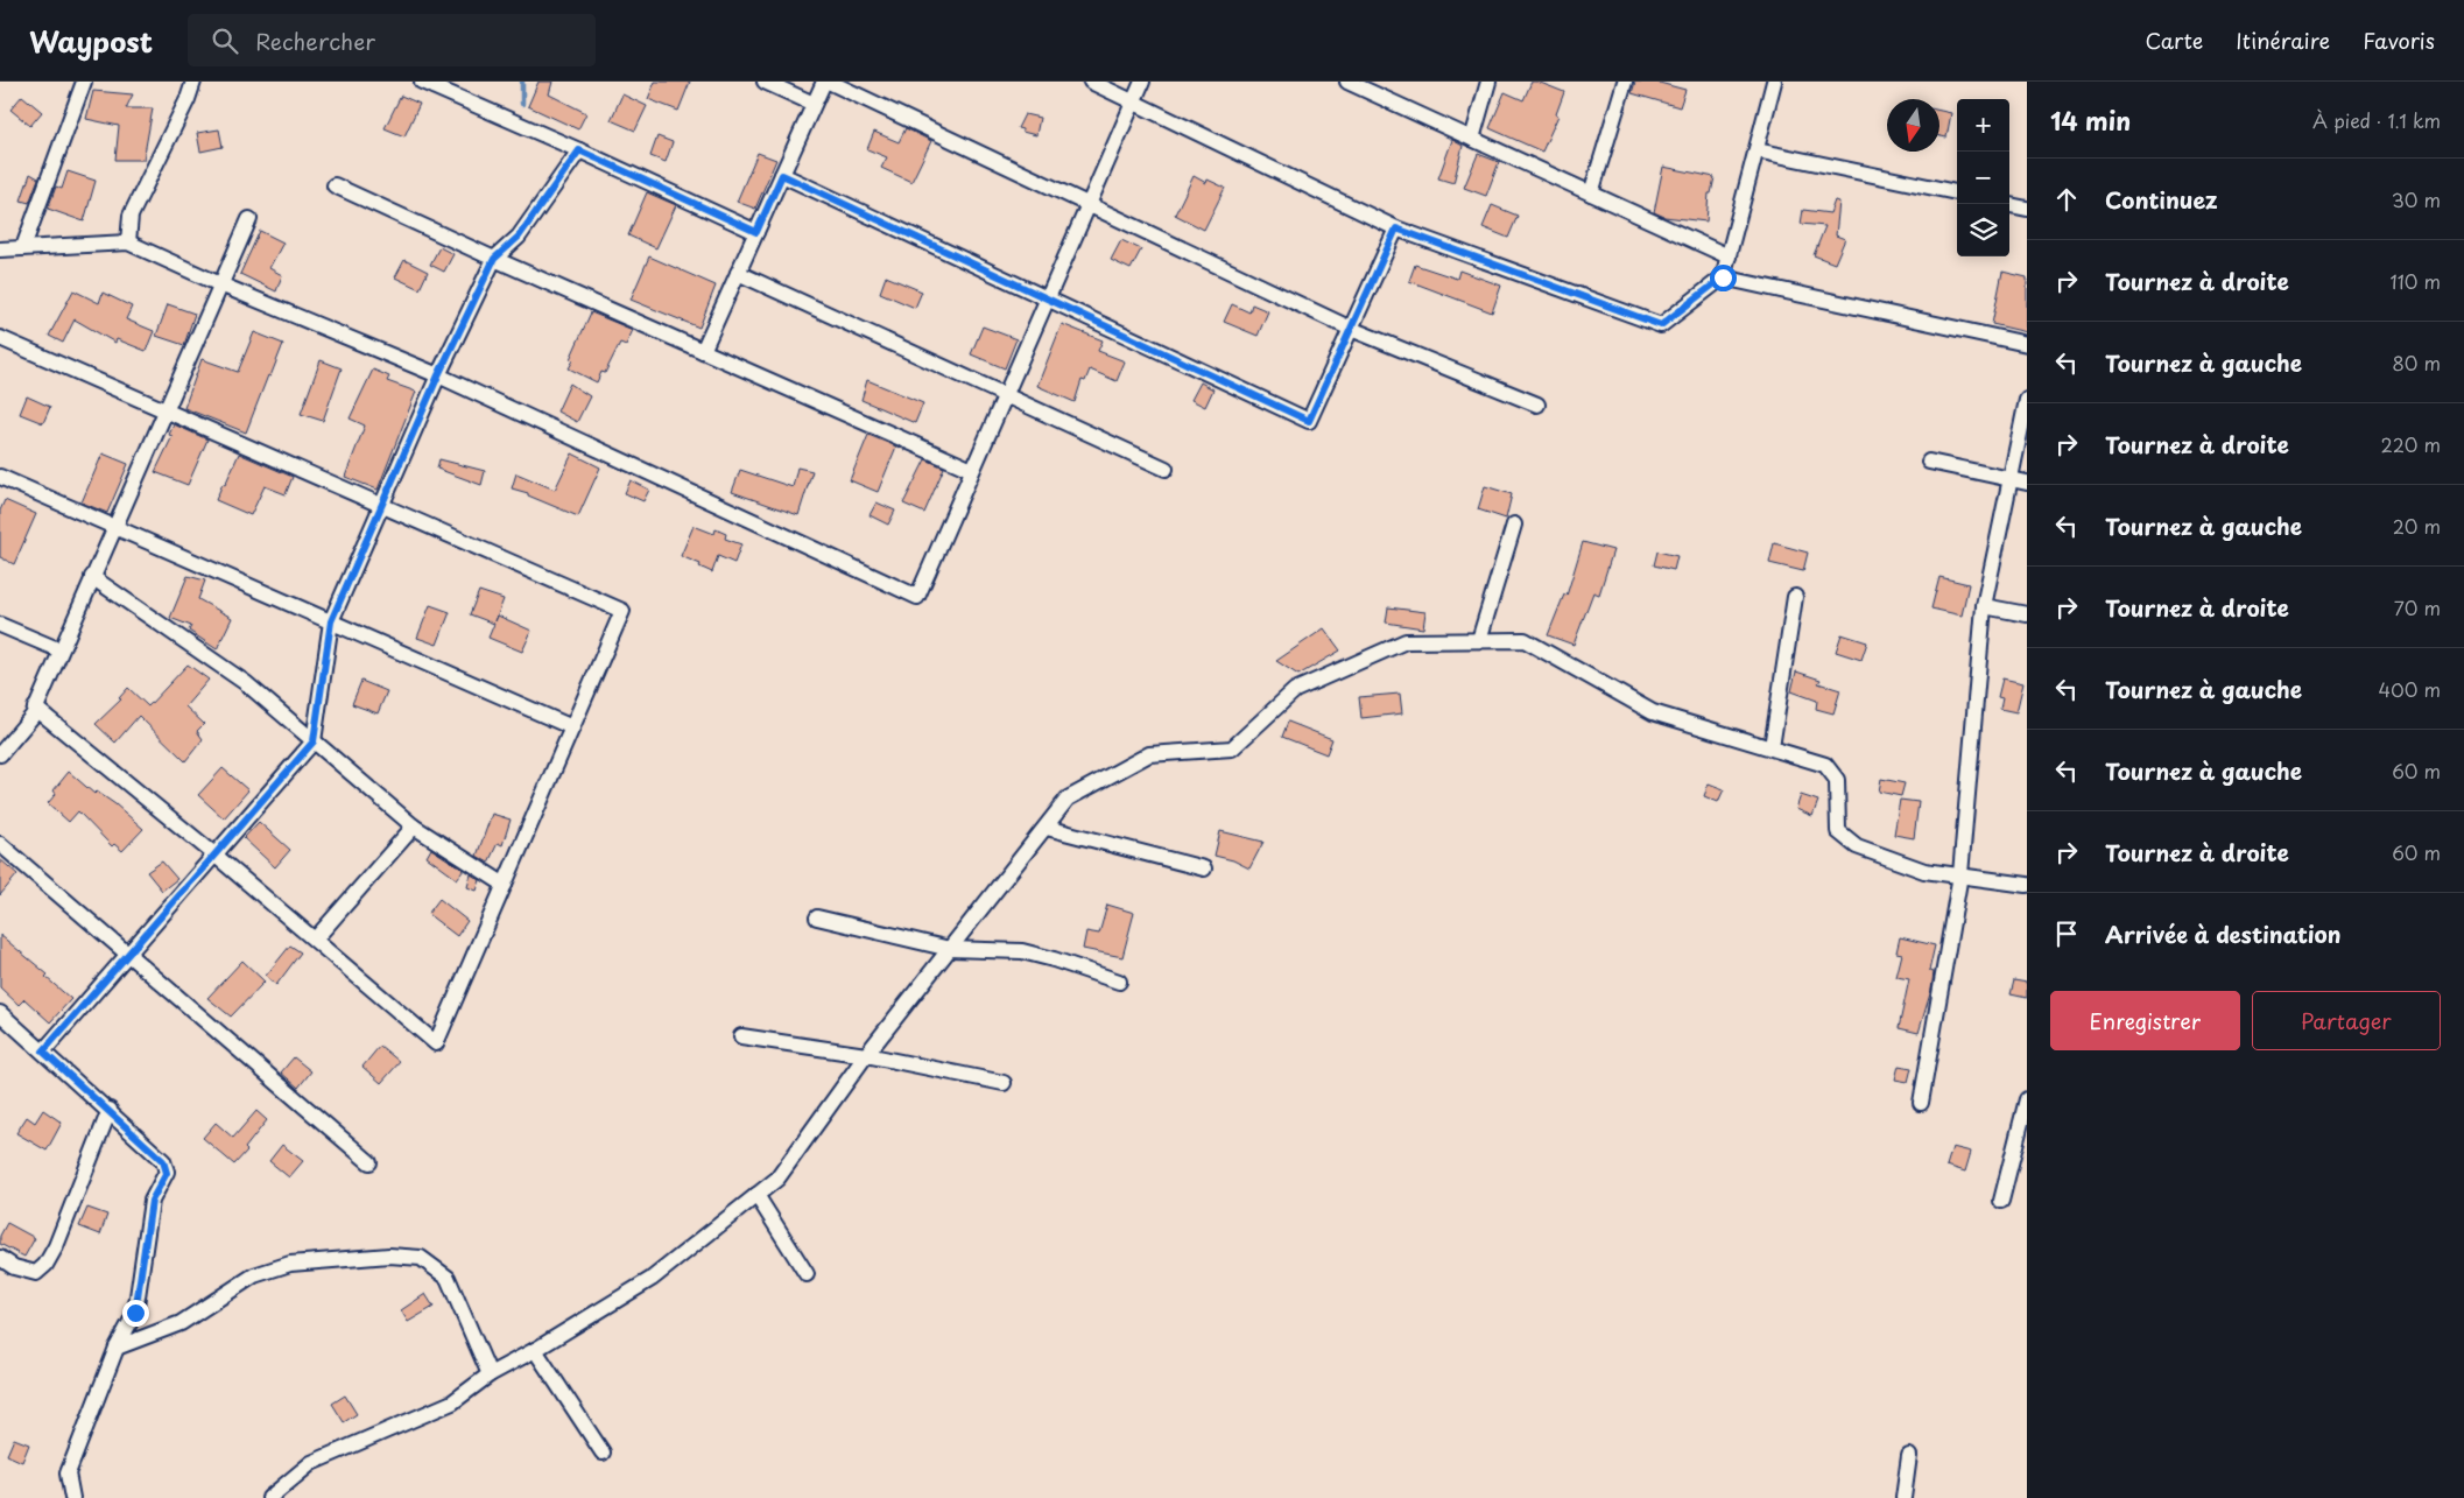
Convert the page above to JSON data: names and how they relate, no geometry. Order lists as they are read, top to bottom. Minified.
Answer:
{"north":"bottom","page":{"header":"Waypost","search":"Rechercher","nav":["Carte","Itinéraire","Favoris"],"heading":["14 min","À pied · 1.1 km"],"map_buttons":["+","−"],"list":[["Continuez","30 m"],["Tournez à droite","110 m"],["Tournez à gauche","80 m"],["Tournez à droite","220 m"],["Tournez à gauche","20 m"],["Tournez à droite","70 m"],["Tournez à gauche","400 m"],["Tournez à gauche","60 m"],["Tournez à droite","60 m"],"Arrivée à destination"],"buttons":["Enregistrer","Partager"]}}
